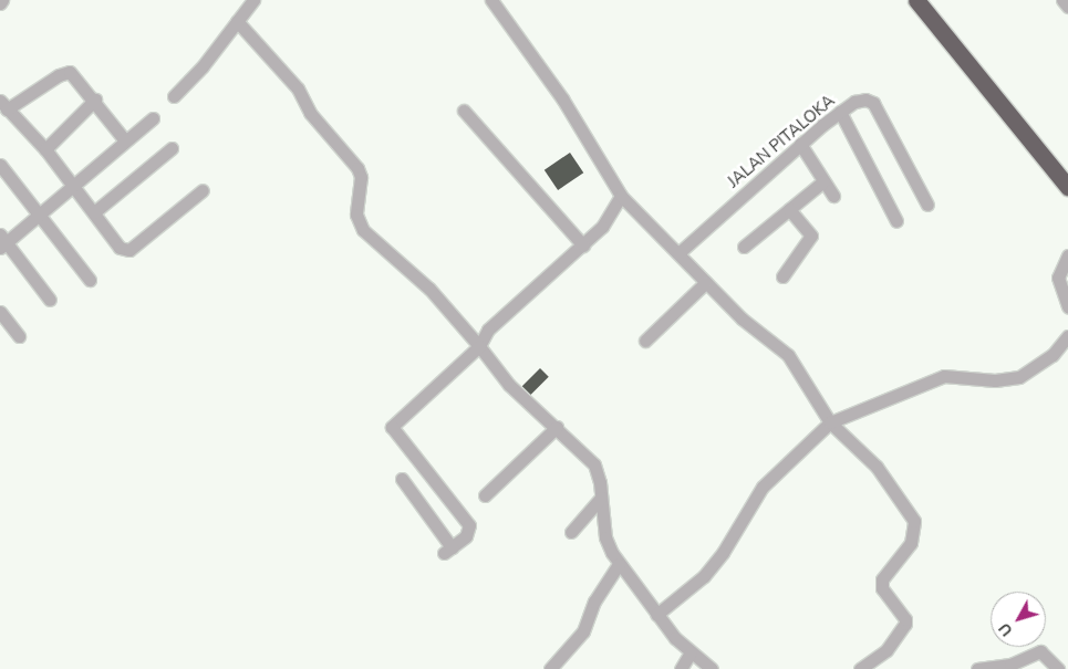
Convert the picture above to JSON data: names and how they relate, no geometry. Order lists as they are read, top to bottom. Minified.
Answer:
{"streets":{"street":["JALAN PITALOKA"]},"north":"bottom left"}
